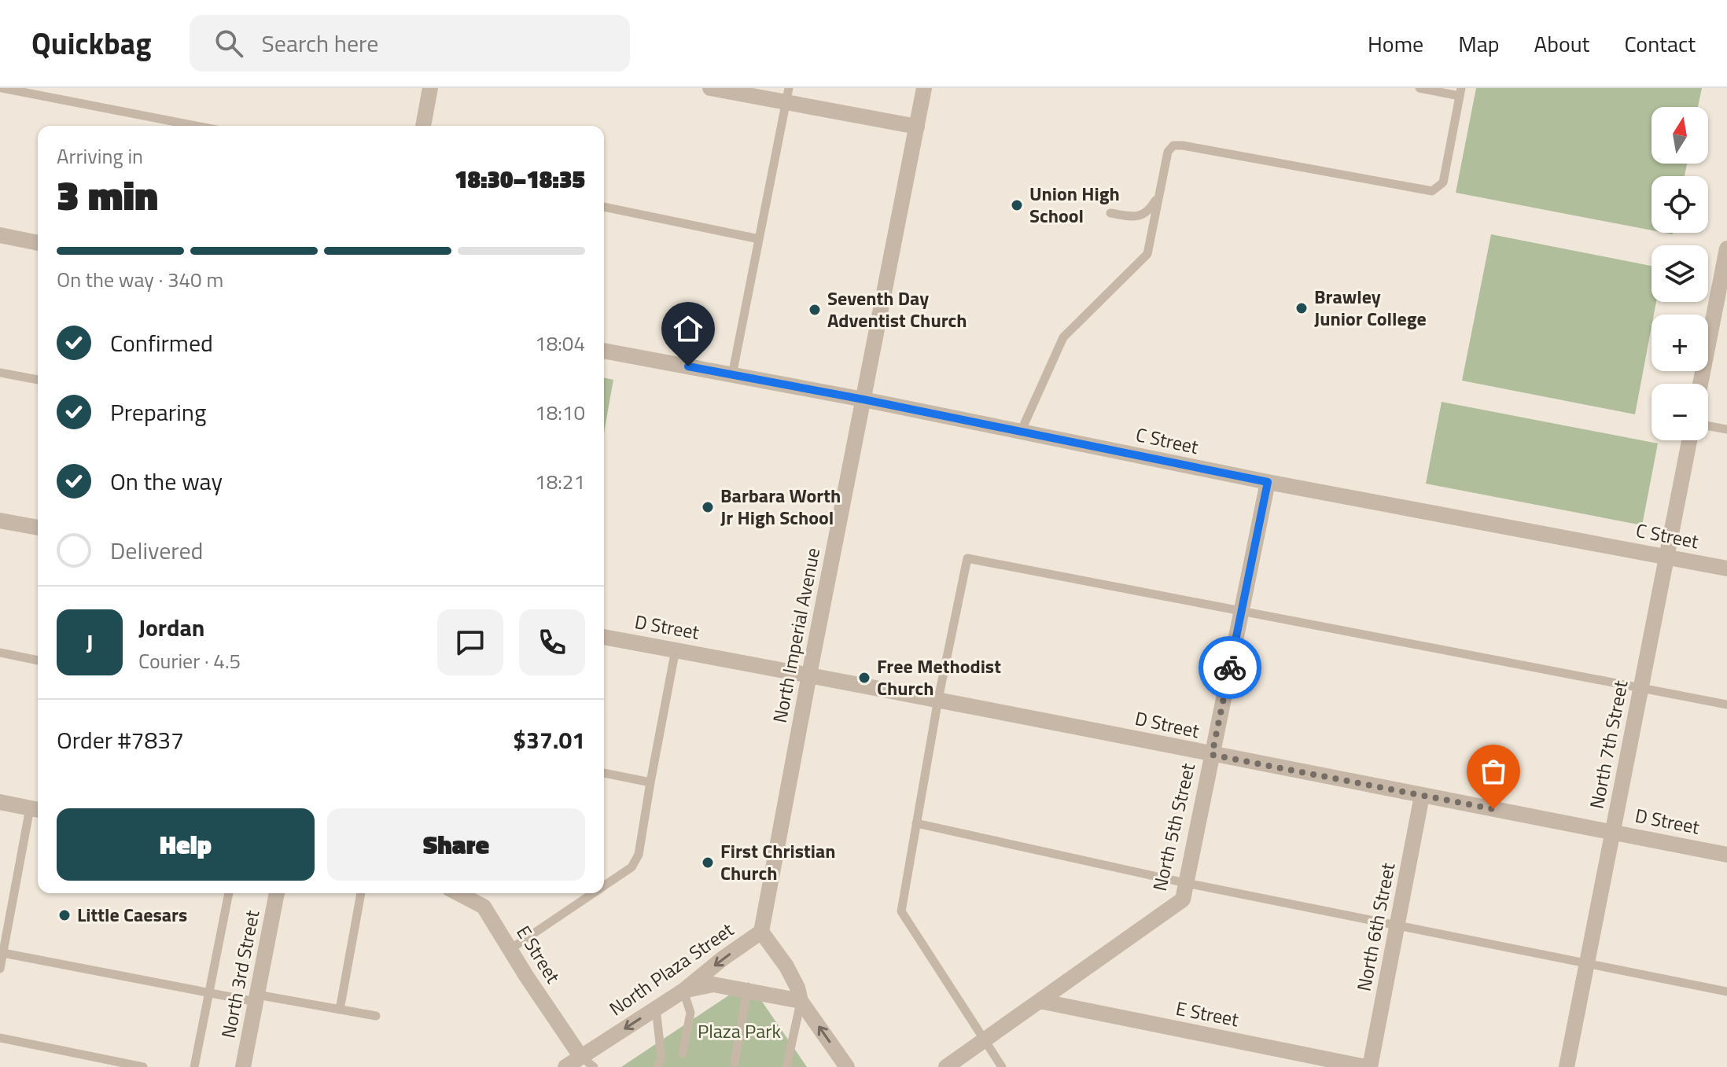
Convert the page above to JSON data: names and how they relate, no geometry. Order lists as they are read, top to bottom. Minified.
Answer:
{"streets":{"street":["C Street","D Street","North Imperial Avenue","North 7th Street","North 5th Street","North 6th Street","E Street","North Plaza Street","North 3rd Street"]},"crossings":[["C Street","North Imperial Avenue"],["C Street","North 7th Street"],["C Street","North 5th Street"],["D Street","North Imperial Avenue"],["D Street","North 7th Street"],["D Street","North 5th Street"],["D Street","North 6th Street"],["North Imperial Avenue","North Plaza Street"],["North 5th Street","E Street"],["North 6th Street","E Street"],["E Street","North Plaza Street"]],"parks":["Plaza Park"],"places":["Union High School","Brawley Junior College","Seventh Day Adventist Church","Barbara Worth Jr High School","Free Methodist Church","First Christian Church","Little Caesars"],"north":"top","page":{"header":"Quickbag","search":"Search here","nav":["Home","Map","About","Contact"],"map_buttons":["+","−"],"heading":["3 min","Arriving in","18:30–18:35"],"panel":["Jordan","Courier · 4.5","Order #7837","$37.01"],"bar":"On the way · 340 m","list":[["Confirmed","18:04"],["Preparing","18:10"],["On the way","18:21"],"Delivered"],"round":"J","buttons":["Help","Share"]}}
